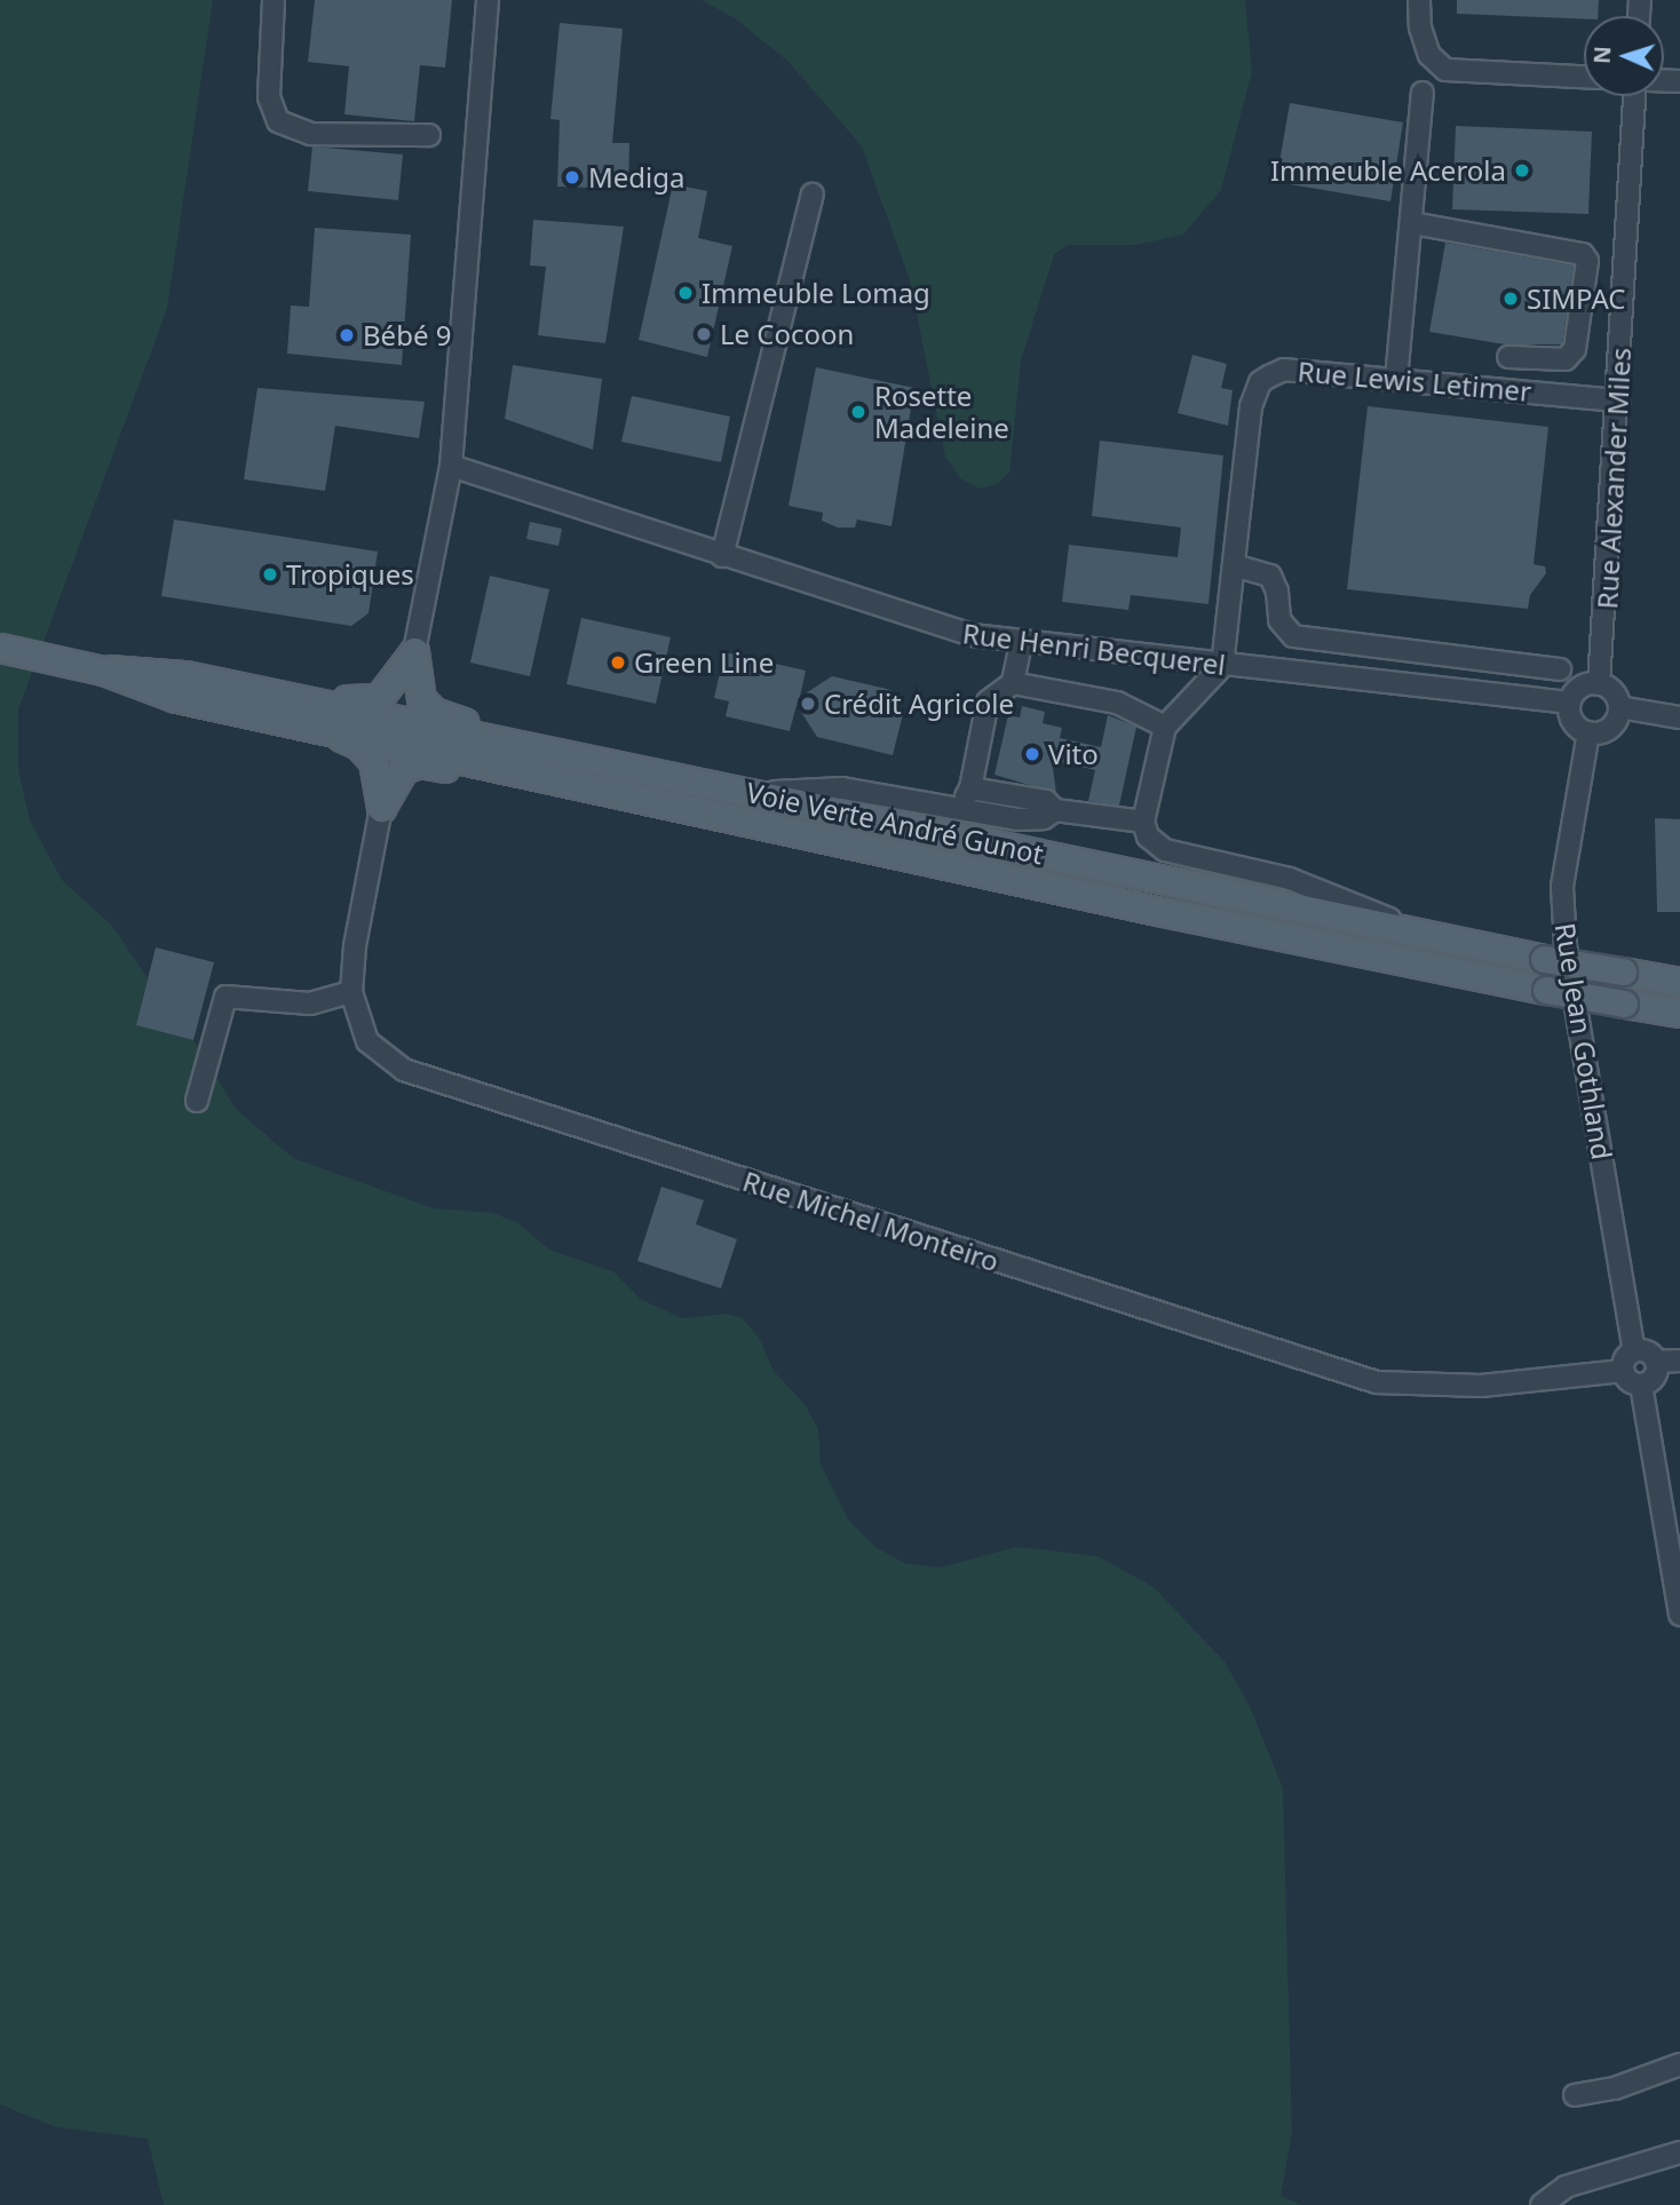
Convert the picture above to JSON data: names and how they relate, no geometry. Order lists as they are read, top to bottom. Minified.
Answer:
{"streets":{"main road":["Voie Verte André Gunot"],"street":["Rue Lewis Letimer","Rue Alexander Miles","Rue Henri Becquerel","Rue Jean Gothland","Rue Michel Monteiro"]},"crossings":[["Rue Lewis Letimer","Rue Alexander Miles"],["Rue Lewis Letimer","Rue Henri Becquerel"],["Rue Alexander Miles","Rue Henri Becquerel"],["Rue Alexander Miles","Rue Jean Gothland"],["Rue Henri Becquerel","Rue Jean Gothland"],["Rue Jean Gothland","Rue Michel Monteiro"]],"places":["Immeuble Acerola","Mediga","Immeuble Lomag","SIMPAC","Le Cocoon","Bébé 9","Rosette Madeleine","Tropiques","Green Line","Crédit Agricole","Vito"],"north":"left"}
